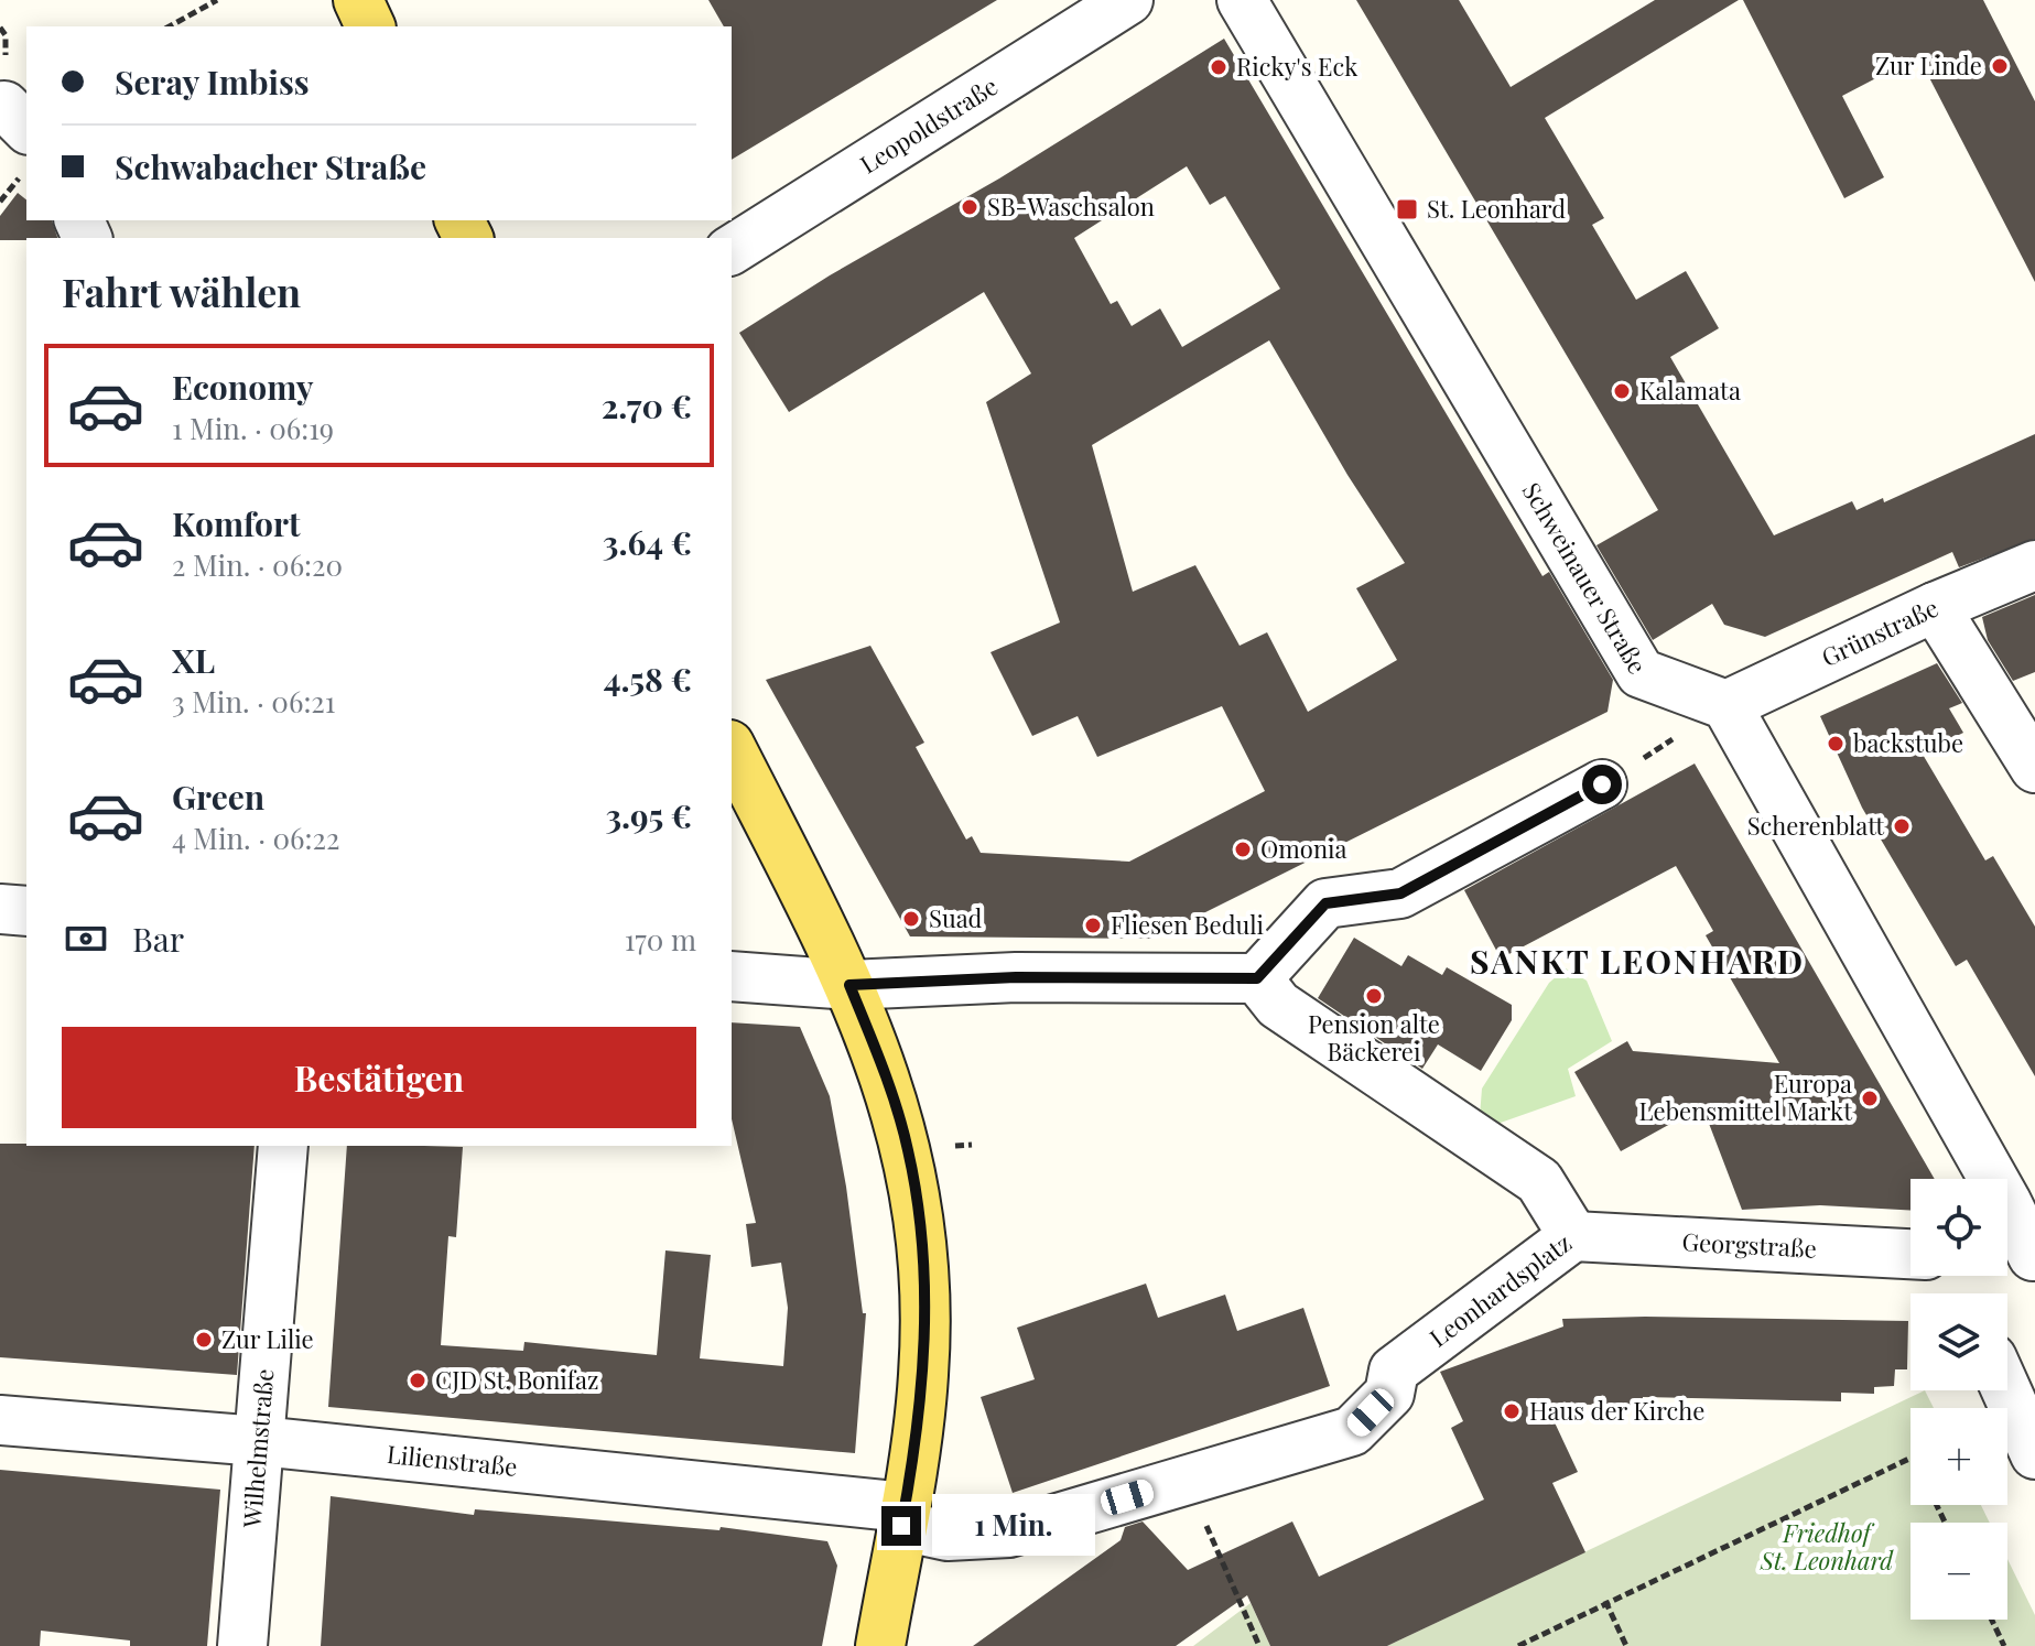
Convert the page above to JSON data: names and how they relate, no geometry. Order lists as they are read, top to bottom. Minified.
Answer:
{"streets":{"street":["Leopoldstraße","Schweinauer Straße","Grünstraße","Georgstraße","Leonhardsplatz","Wilhelmstraße","Lilienstraße"]},"crossings":[["Schweinauer Straße","Grünstraße"],["Georgstraße","Leonhardsplatz"],["Leonhardsplatz","Lilienstraße"],["Wilhelmstraße","Lilienstraße"]],"districts":["SANKT LEONHARD"],"parks":["Friedhof St. Leonhard"],"places":{"other":["Zur Linde","Ricky's Eck","SB-Waschsalon","Kalamata","backstube","Scherenblatt","Omonia","Suad","Fliesen Beduli","Pension alte Bäckerei","Europa Lebensmittel Markt","Zur Lilie","CJD St. Bonifaz","Haus der Kirche"],"transit":["St. Leonhard"]},"page":{"banner":["Seray Imbiss","Schwabacher Straße"],"heading":"Fahrt wählen","list":[{"name":"Economy","note":"1 Min. · 06:19","value":"2.70 €"},{"name":"Komfort","note":"2 Min. · 06:20","value":"3.64 €"},{"name":"XL","note":"3 Min. · 06:21","value":"4.58 €"},{"name":"Green","note":"4 Min. · 06:22","value":"3.95 €"}],"pay":["Bar","170 m"],"buttons":"Bestätigen","map_buttons":["+","−"],"bubble":"1 Min."}}
